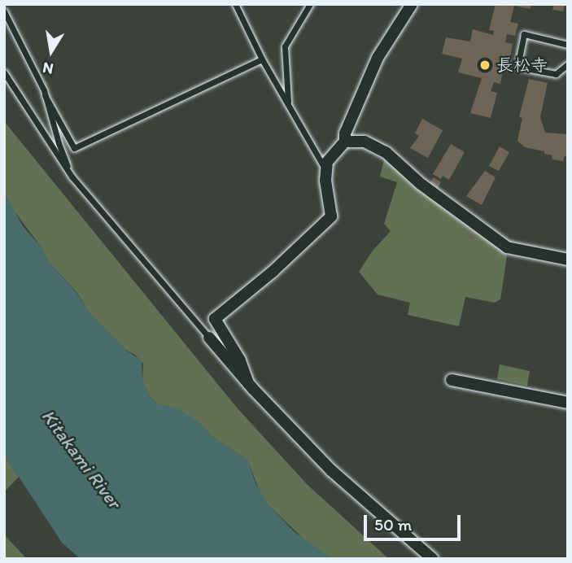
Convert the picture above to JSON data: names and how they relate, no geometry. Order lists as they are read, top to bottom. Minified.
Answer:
{"water":["Kitakami River"],"places":["長松寺"],"scale_bar":"50 m","north":"bottom"}
